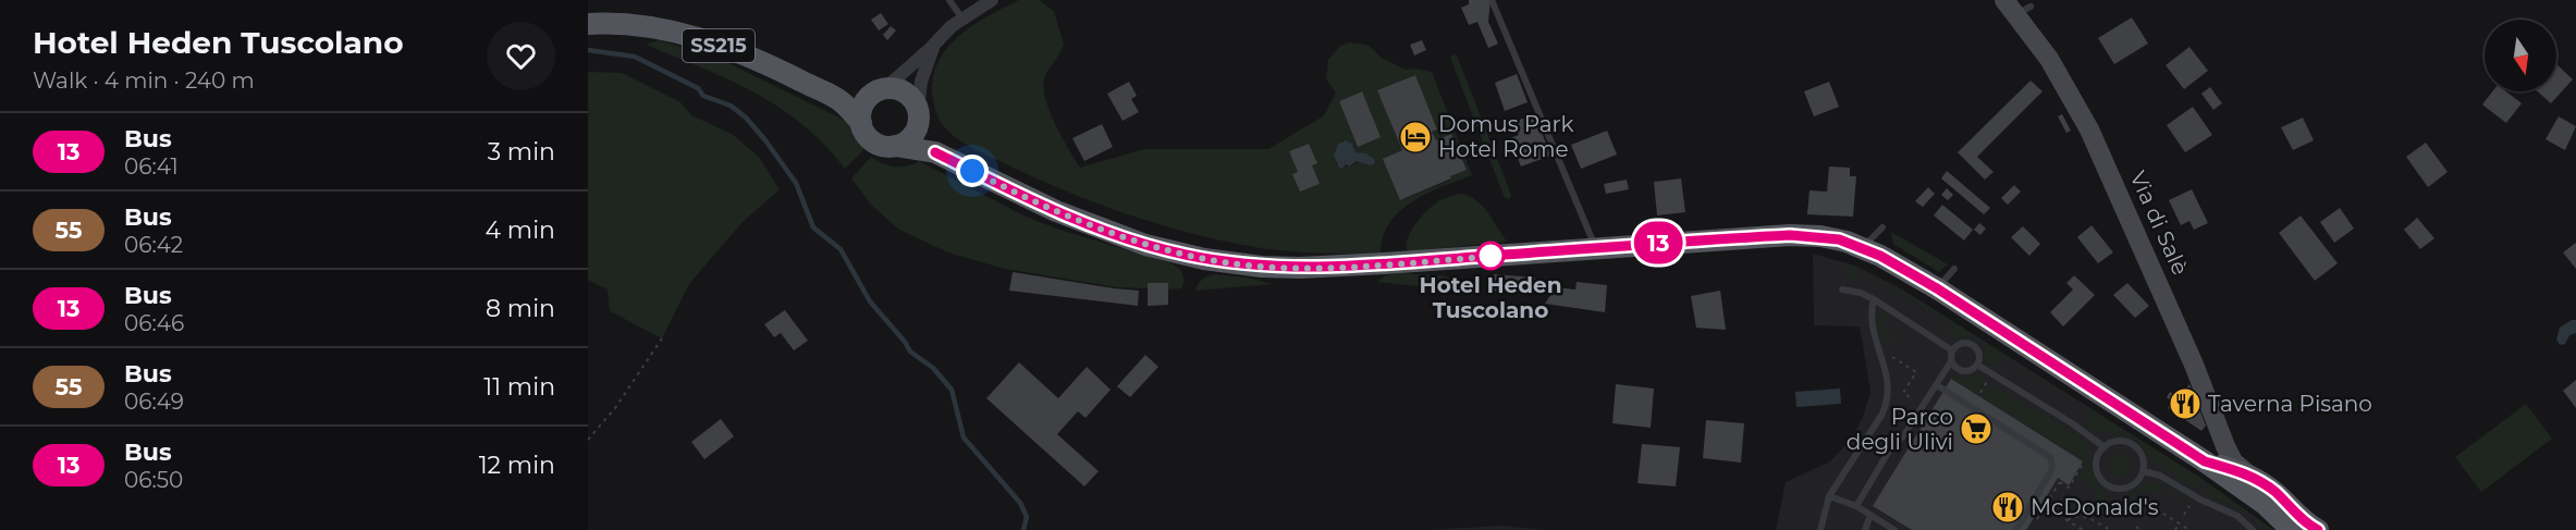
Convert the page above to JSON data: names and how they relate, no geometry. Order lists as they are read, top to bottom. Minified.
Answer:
{"streets":{"main road":["SS215","Via di Salè"]},"places":{"hotel":["Domus Park Hotel Rome"],"other":["Hotel Heden Tuscolano"],"restaurant":["Taverna Pisano","McDonald's"],"supermarket":["Parco degli Ulivi"]},"lines":["bus line 13"],"north":"bottom","page":{"heading":["Hotel Heden Tuscolano","Walk · 4 min · 240 m"],"on_map":"13","list":[{"mark":"13","name":"Bus","note":"06:41","value":"3 min"},{"mark":"55","name":"Bus","note":"06:42","value":"4 min"},{"mark":"13","name":"Bus","note":"06:46","value":"8 min"},{"mark":"55","name":"Bus","note":"06:49","value":"11 min"},{"mark":"13","name":"Bus","note":"06:50","value":"12 min"}]}}
